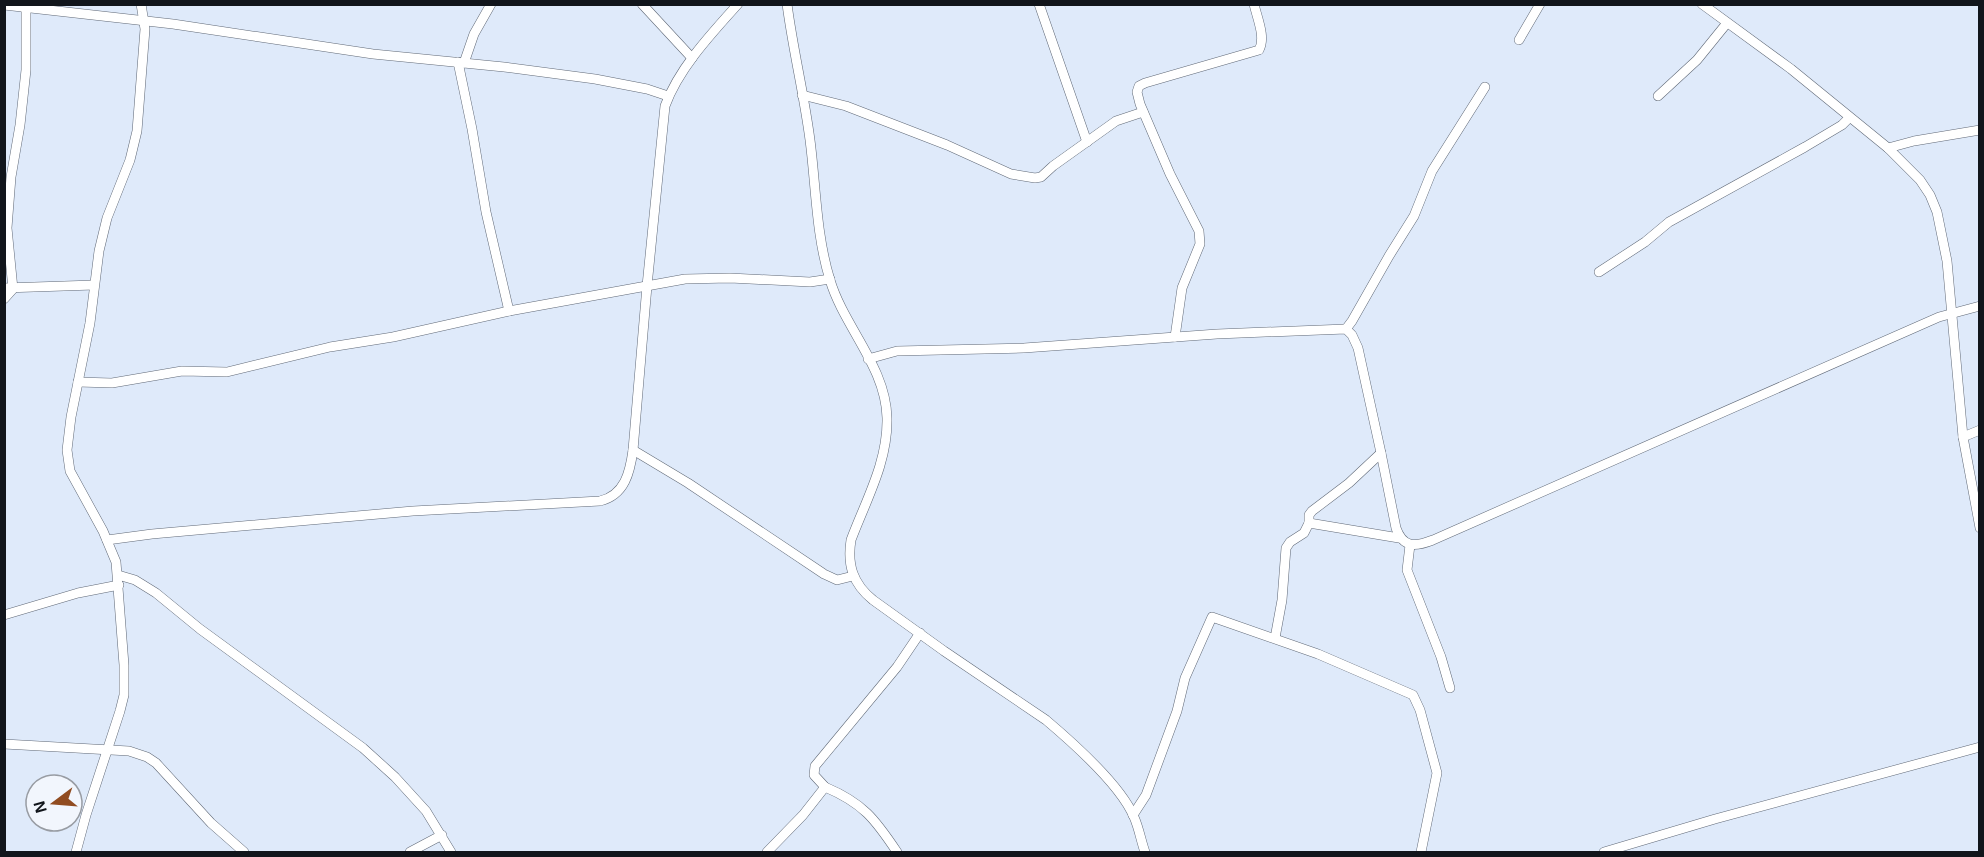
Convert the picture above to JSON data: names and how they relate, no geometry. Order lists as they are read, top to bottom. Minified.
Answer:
{"north":"left"}
